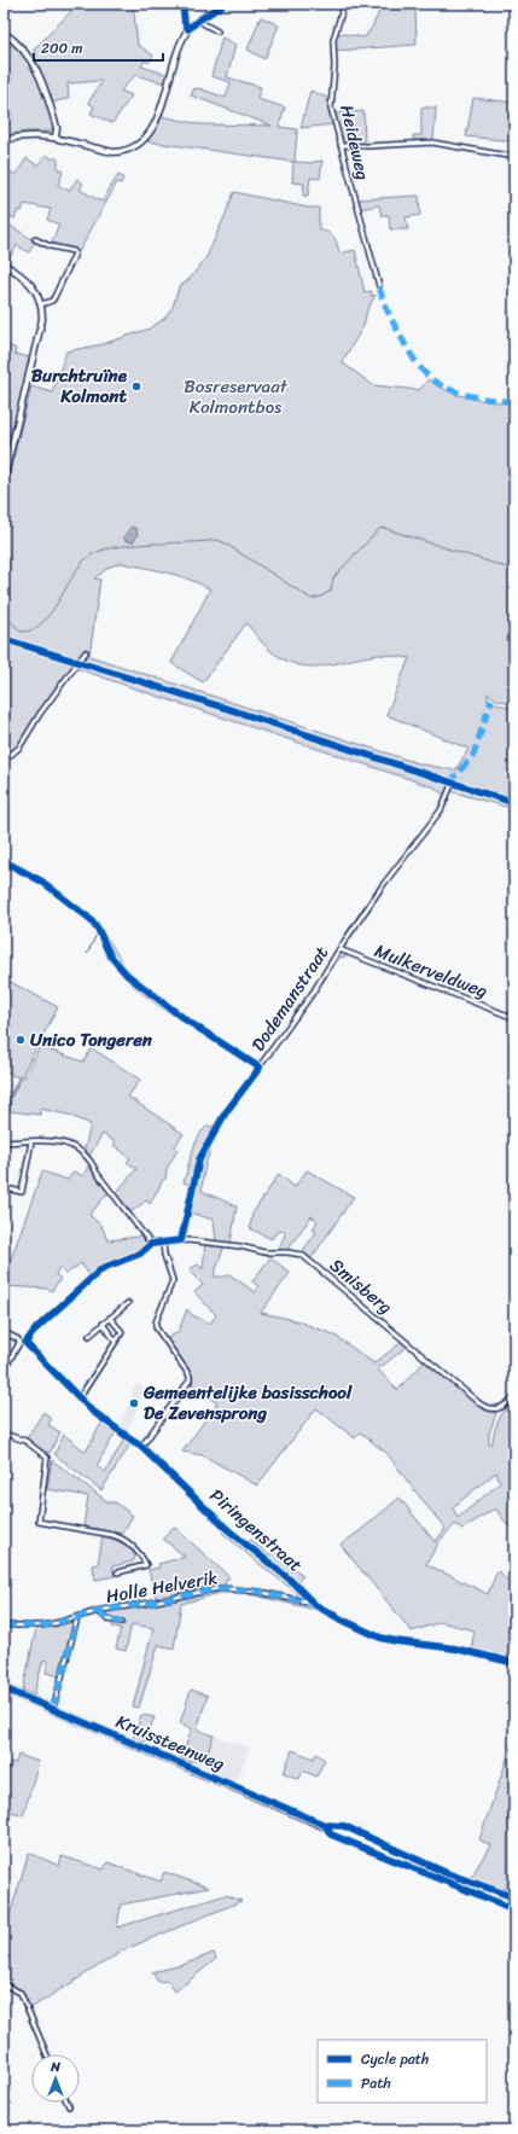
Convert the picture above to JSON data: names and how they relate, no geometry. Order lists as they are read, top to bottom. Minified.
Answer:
{"streets":{"main road":["Kruissteenweg"],"street":["Heideweg","Mulkerveldweg","Dodemanstraat","Smisberg","Piringenstraat","Holle Helverik"]},"crossings":[["Mulkerveldweg","Dodemanstraat"],["Dodemanstraat","Smisberg"],["Piringenstraat","Holle Helverik"]],"parks":["Bosreservaat Kolmontbos"],"places":["Burchtruïne Kolmont","Unico Tongeren","Gemeentelijke basisschool De Zevensprong"],"legend":["Cycle path","Path"],"scale_bar":"200 m","north":"top"}
